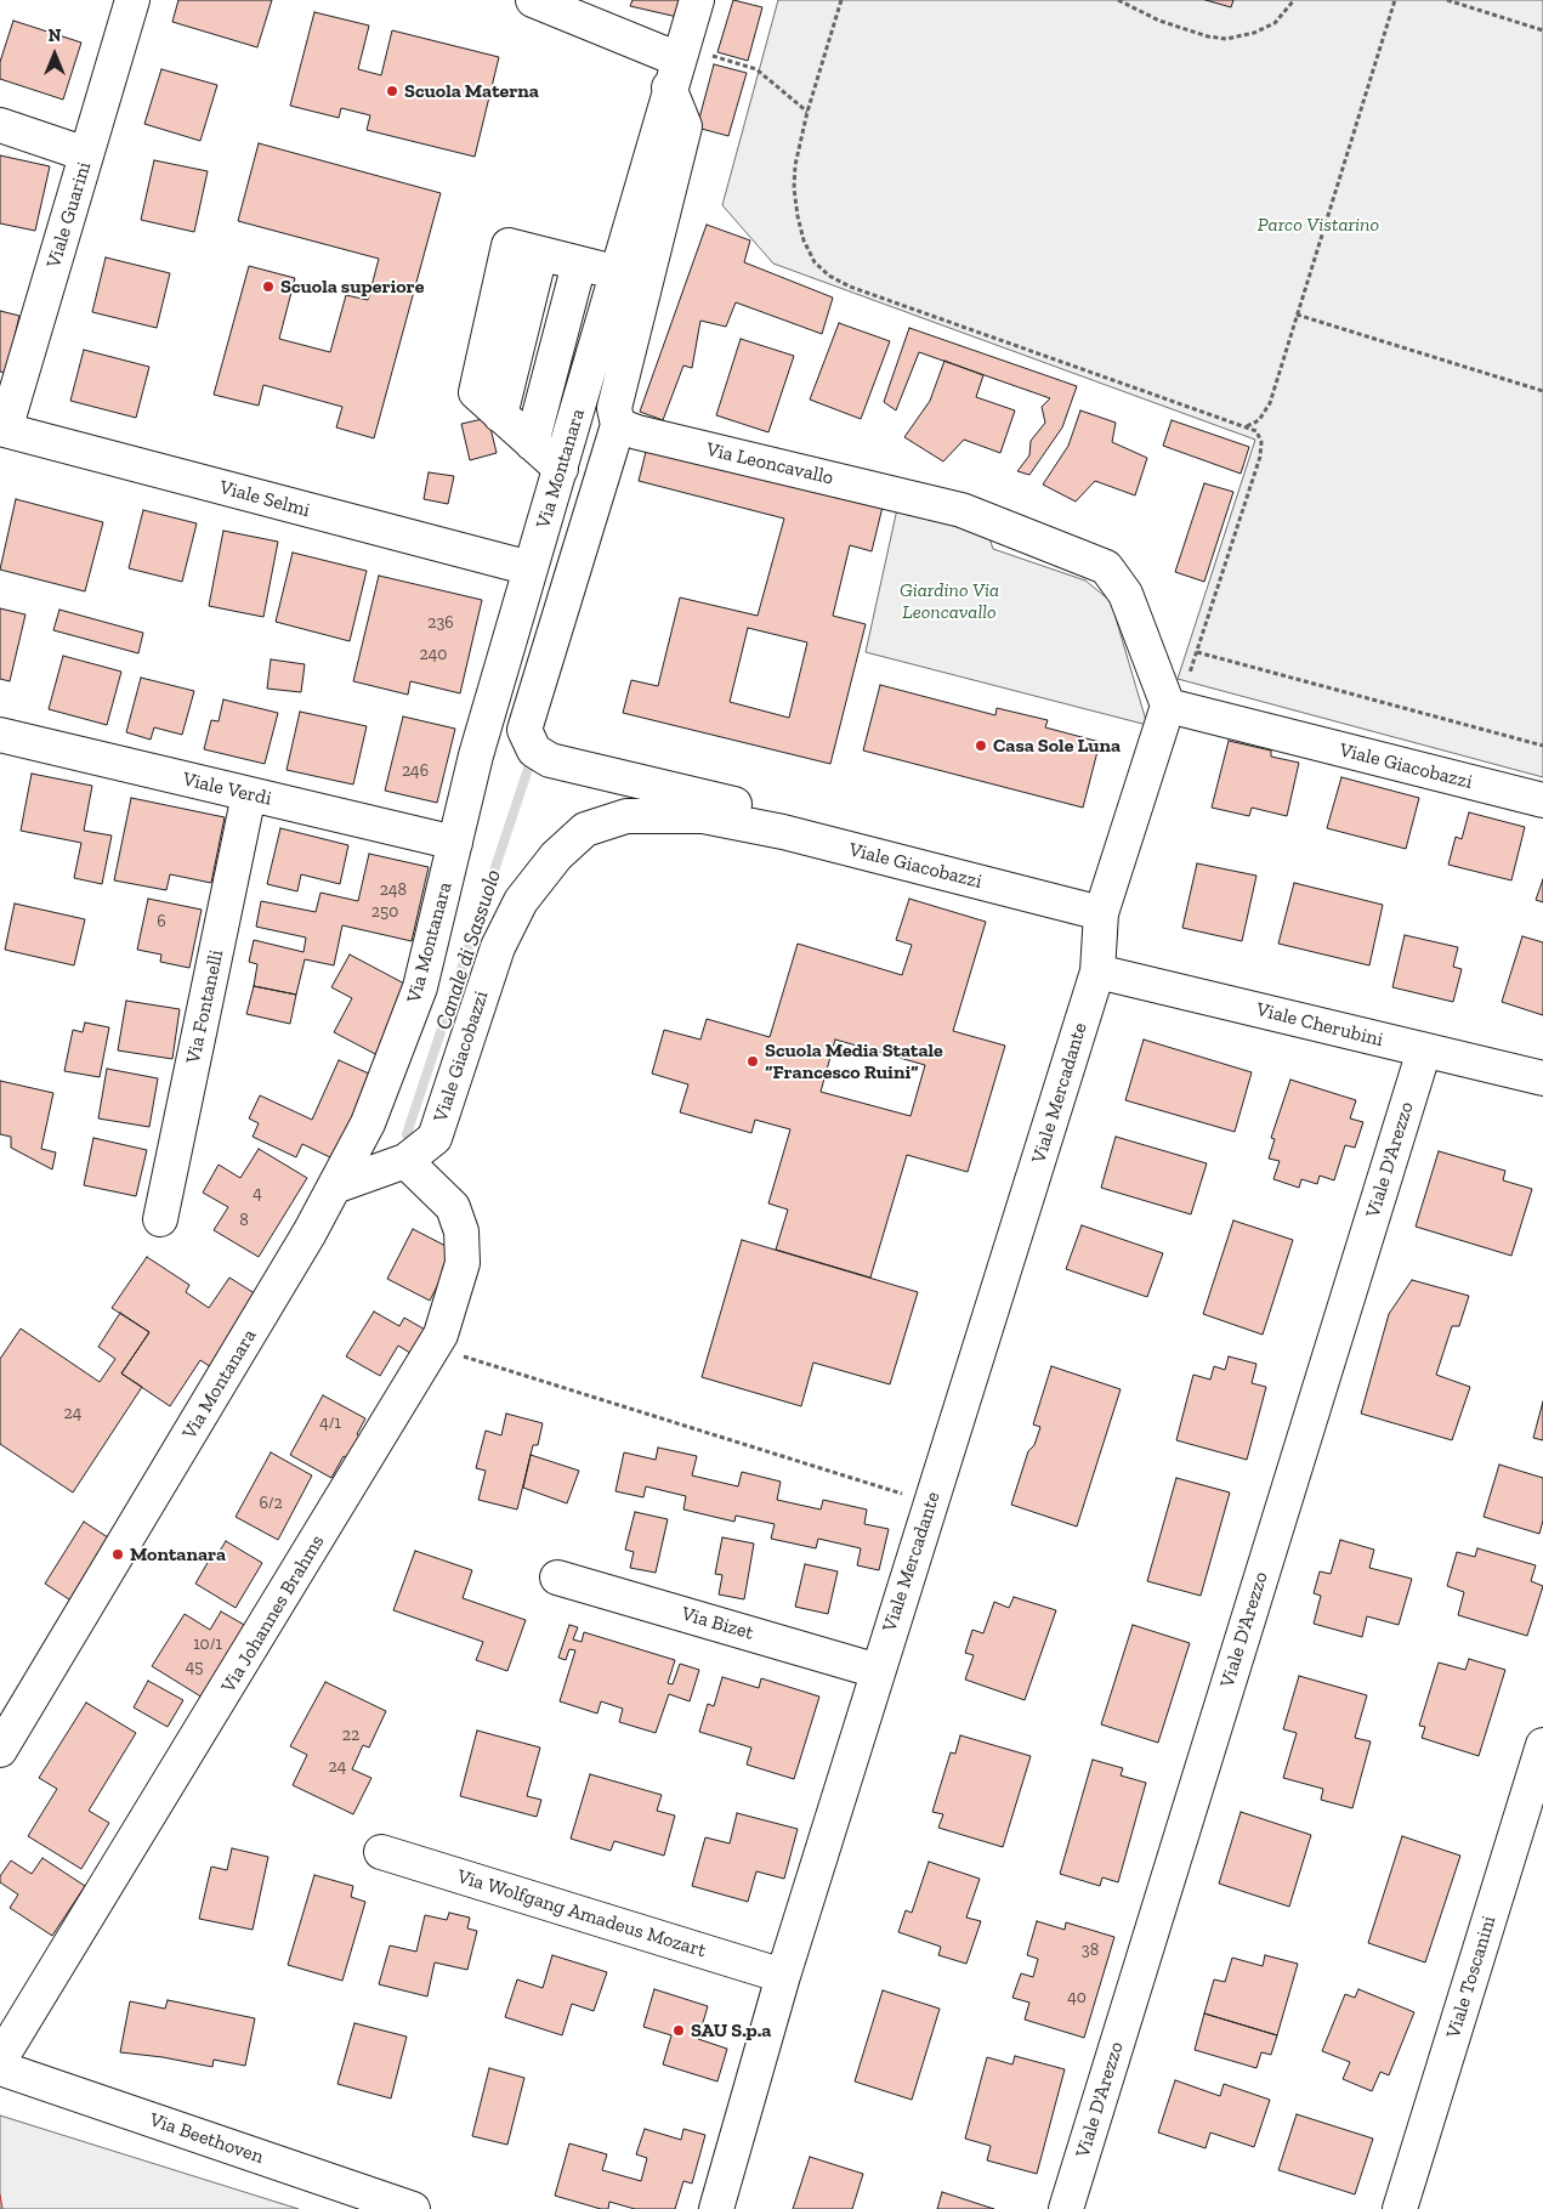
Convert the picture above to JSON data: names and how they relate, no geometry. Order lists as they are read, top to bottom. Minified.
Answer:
{"streets":{"street":["Viale Guarini","Via Leoncavallo","Via Montanara","Viale Selmi","Viale Giacobazzi","Viale Verdi","Via Fontanelli","Viale Cherubini","Viale Mercadante","Viale D'Arezzo","Via Johannes Brahms","Via Bizet","Via Wolfgang Amadeus Mozart","Viale Toscanini","Via Beethoven"]},"crossings":[["Viale Guarini","Viale Selmi"],["Via Leoncavallo","Viale Giacobazzi"],["Via Montanara","Viale Selmi"],["Via Montanara","Viale Giacobazzi"],["Via Montanara","Viale Verdi"],["Viale Giacobazzi","Viale Mercadante"],["Viale Giacobazzi","Via Johannes Brahms"],["Viale Verdi","Via Fontanelli"],["Viale Cherubini","Viale Mercadante"],["Viale Cherubini","Viale D'Arezzo"],["Viale Mercadante","Via Bizet"],["Viale Mercadante","Via Wolfgang Amadeus Mozart"]],"water":["Canale di Sassuolo"],"parks":["Parco Vistarino","Giardino Via Leoncavallo"],"places":["Scuola Materna","Scuola superiore","Casa Sole Luna","Scuola Media Statale “Francesco Ruini”","Montanara","SAU S.p.a"],"house_numbers":["236","240","246","248","250","6","4","8","24","4/1","6/2","10/1","45","22","24","38","40"],"north":"top"}
